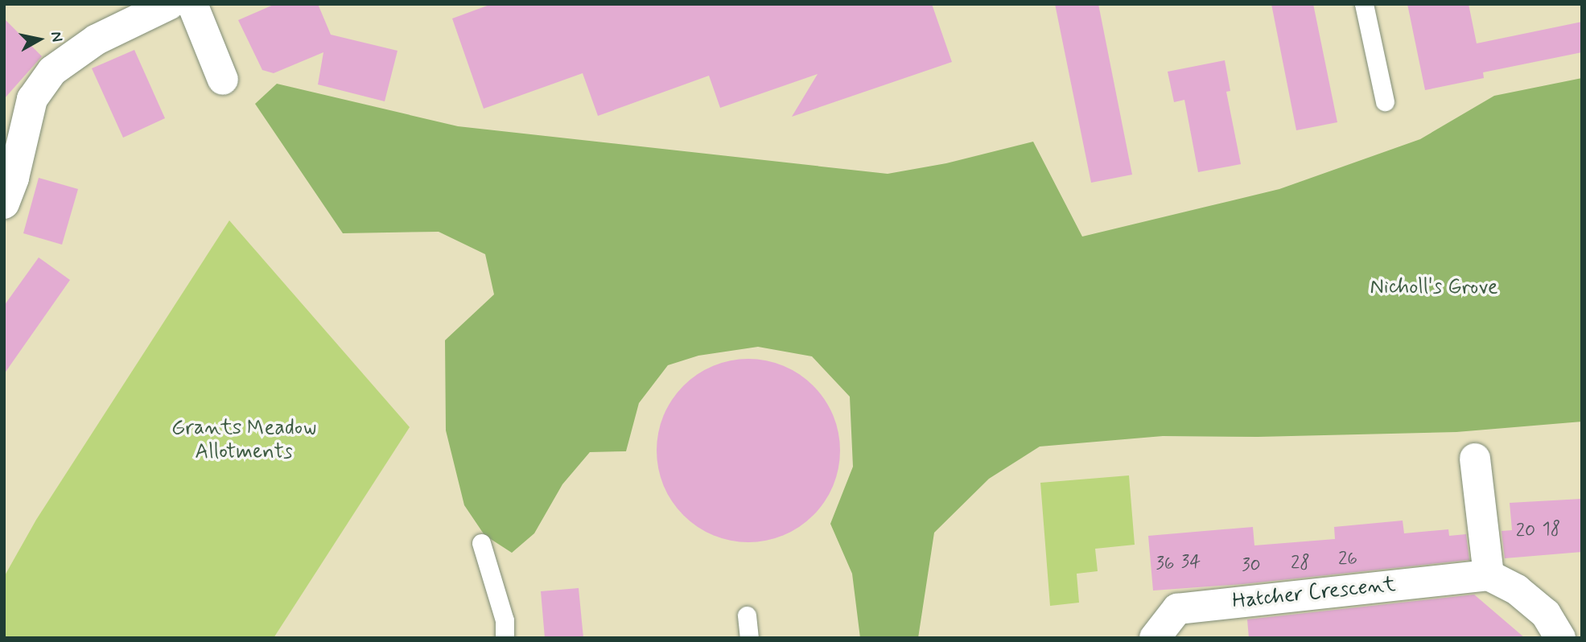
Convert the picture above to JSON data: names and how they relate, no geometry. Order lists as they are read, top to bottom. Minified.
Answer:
{"streets":{"street":["Hatcher Crescent"]},"parks":["Nicholl's Grove","Grants Meadow Allotments"],"house_numbers":["18","20","26","34","28","36","30"],"north":"right"}
